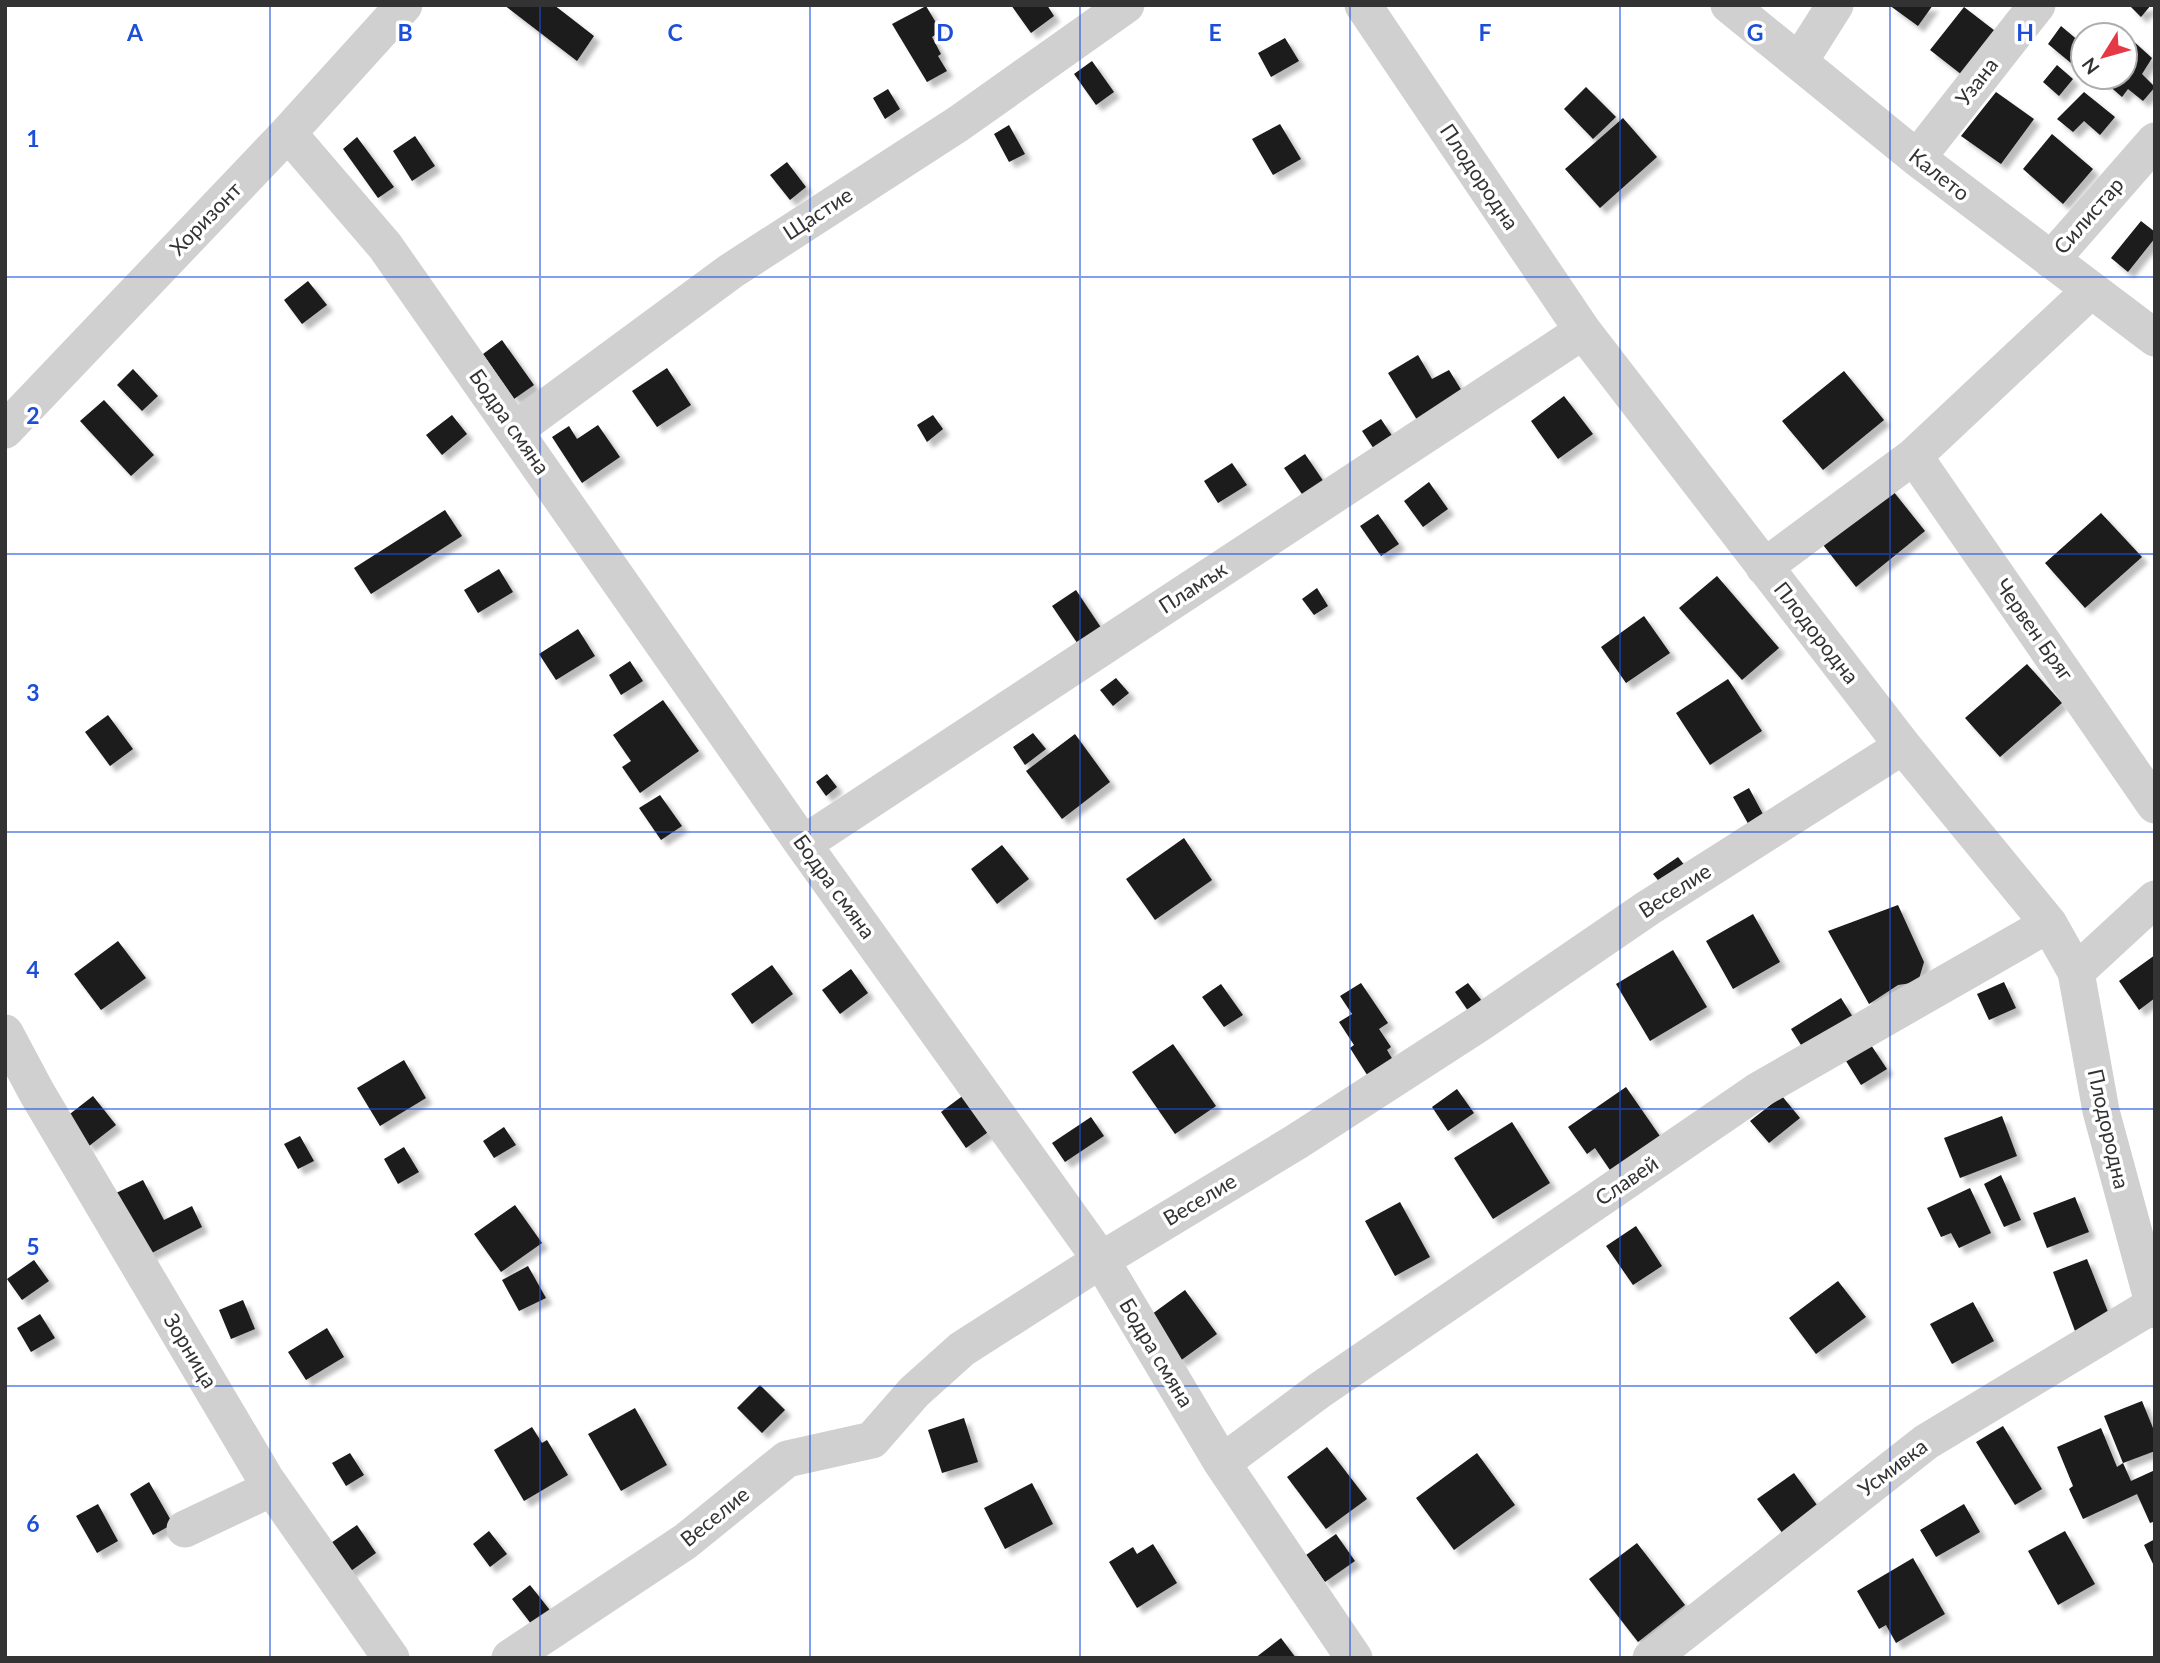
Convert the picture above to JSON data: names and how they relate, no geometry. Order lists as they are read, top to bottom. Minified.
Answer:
{"streets":{"street":["Узана","Калето","Плодородна","Щастие","Силистар","Хоризонт","Бодра смяна","Пламък","Червен Бряг","Веселие","Славей","Зорница","Усмивка"]},"crossings":[["Узана","Калето"],["Калето","Силистар"],["Плодородна","Пламък"],["Плодородна","Веселие"],["Плодородна","Славей"],["Плодородна","Усмивка"],["Щастие","Бодра смяна"],["Хоризонт","Бодра смяна"],["Бодра смяна","Пламък"],["Бодра смяна","Веселие"],["Бодра смяна","Славей"]],"north":"bottom left","grid":{"columns":["A","B","C","D","E","F","G","H"],"rows":["1","2","3","4","5","6"]}}
